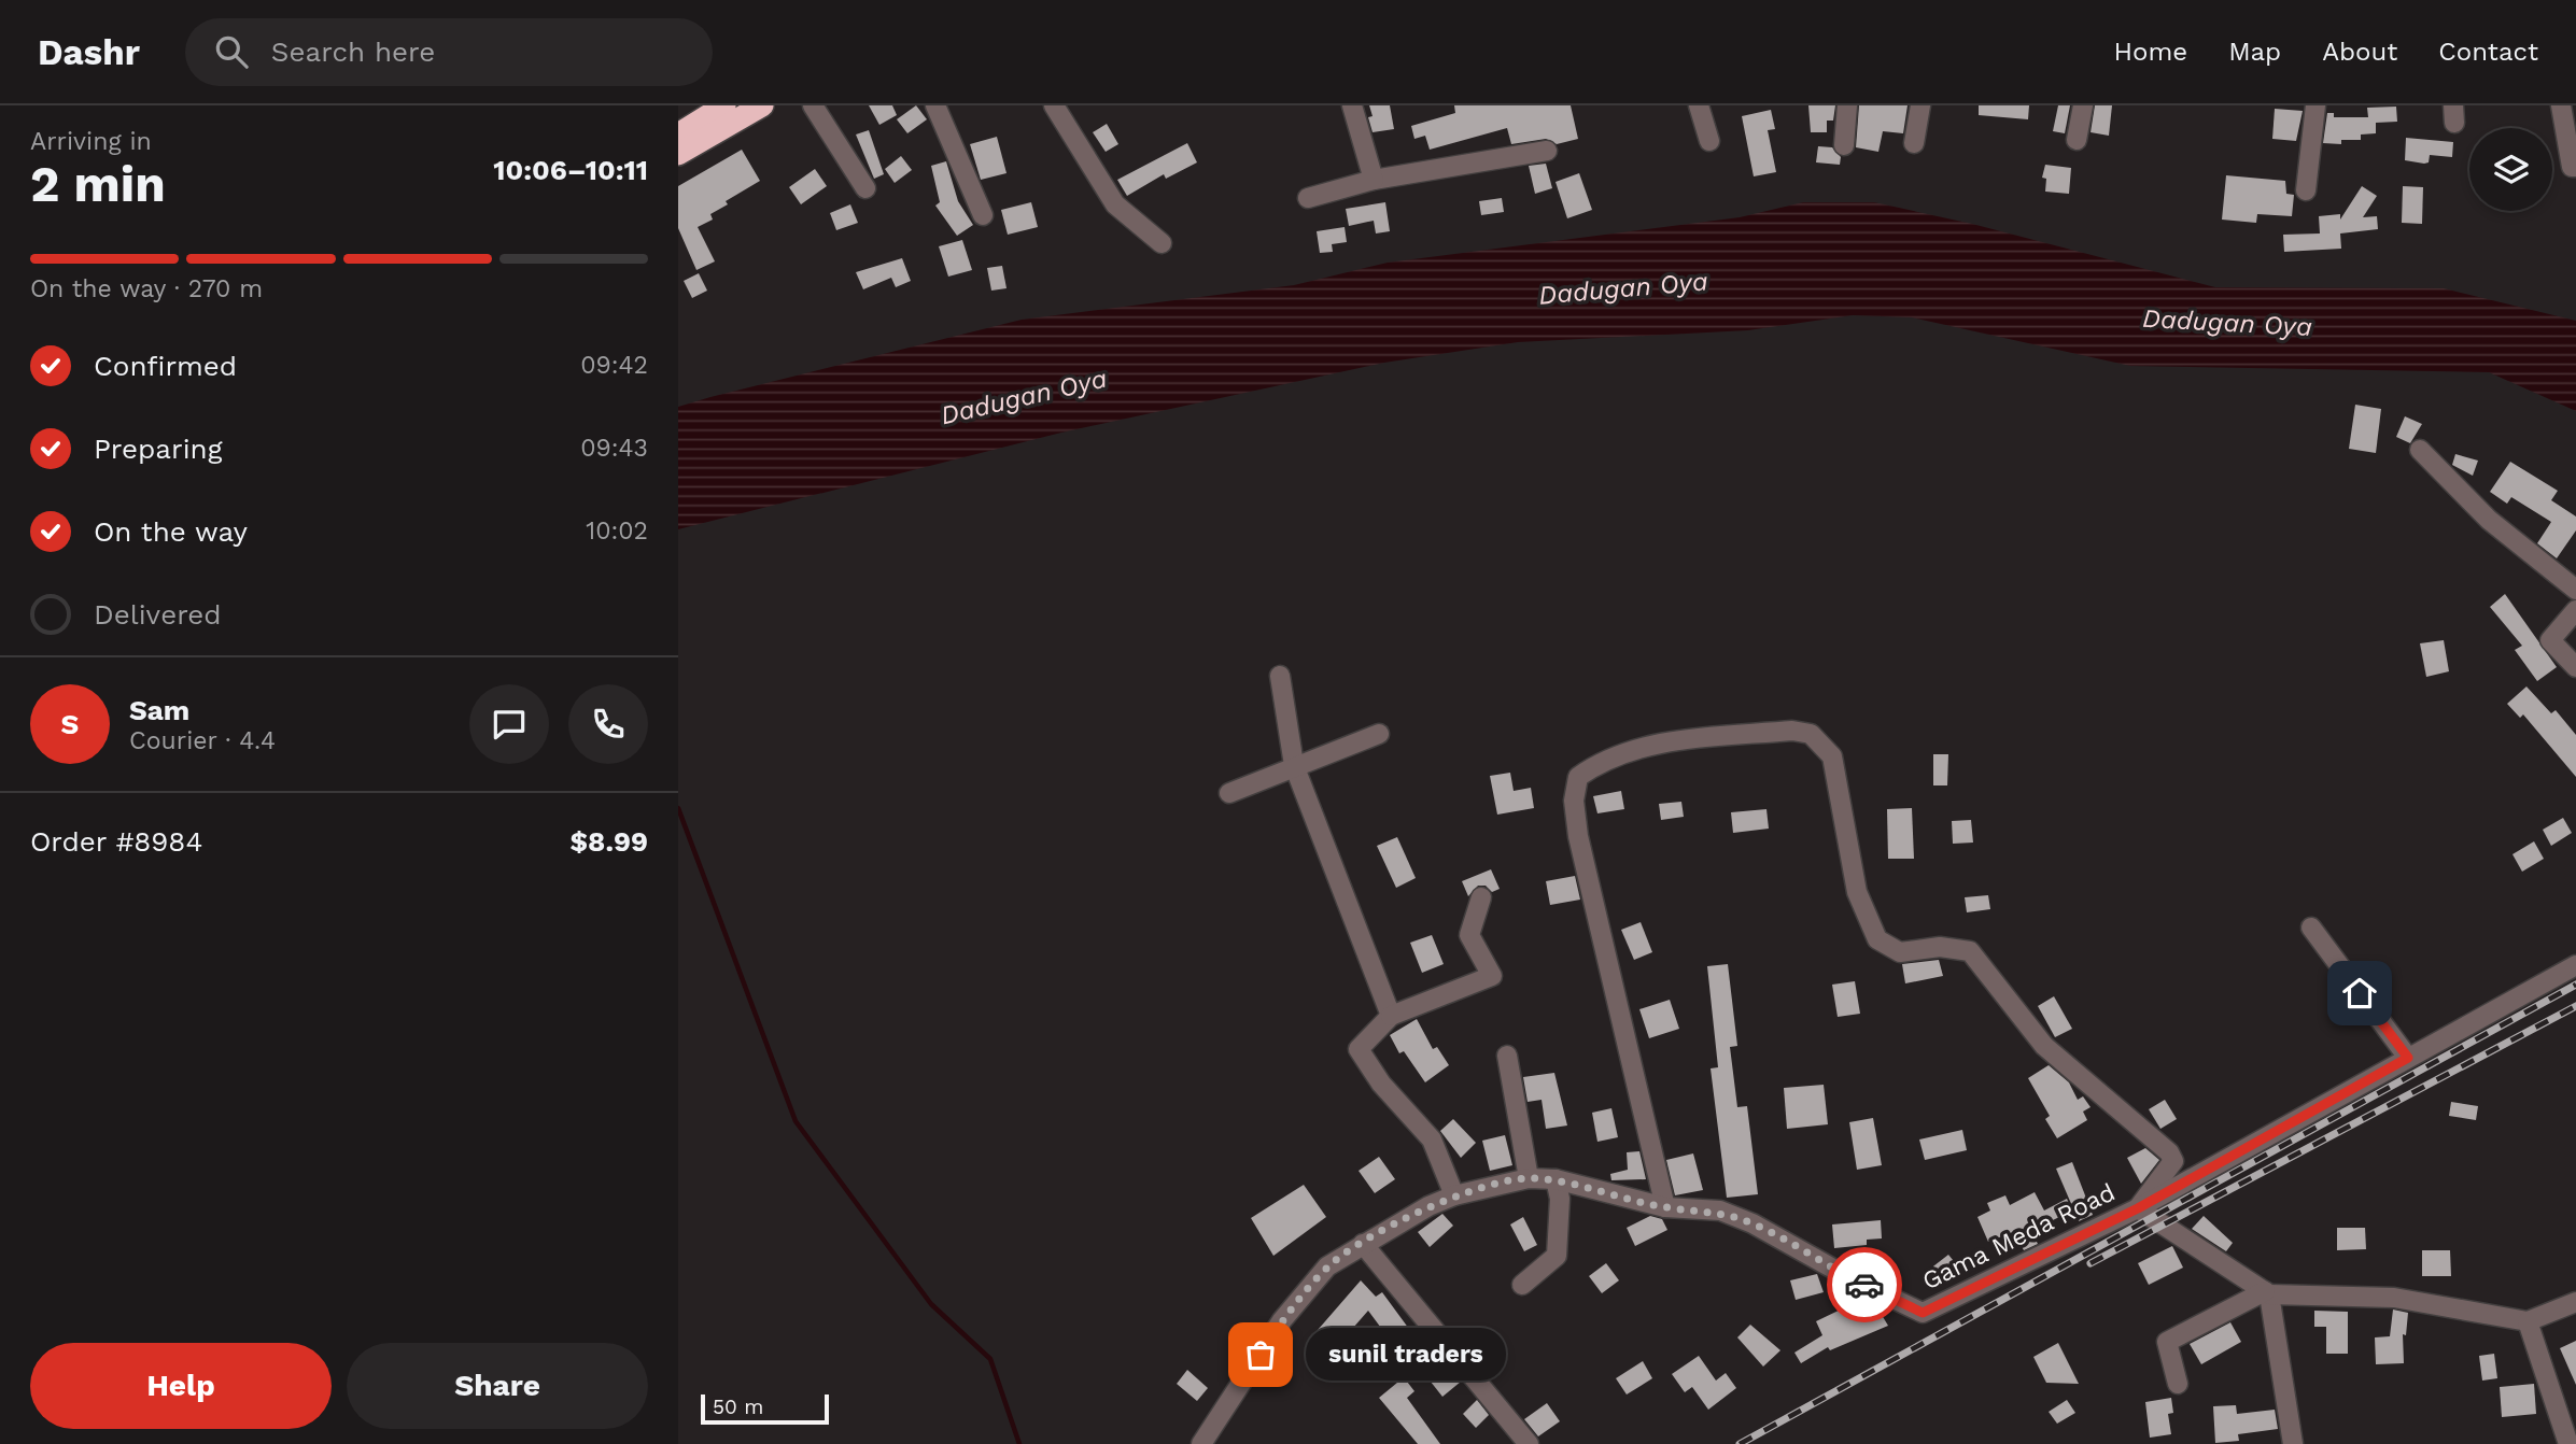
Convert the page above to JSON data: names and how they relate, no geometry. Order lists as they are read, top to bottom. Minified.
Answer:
{"streets":{"street":["Gama Meda Road"]},"water":["Dadugan Oya"],"places":["sunil traders"],"scale_bar":"50 m","page":{"header":"Dashr","search":"Search here","nav":["Home","Map","About","Contact"],"heading":["2 min","Arriving in","10:06–10:11"],"panel":["Sam","Courier · 4.4","Order #8984","$8.99"],"bar":"On the way · 270 m","list":[["Confirmed","09:42"],["Preparing","09:43"],["On the way","10:02"],"Delivered"],"round":"S","buttons":["Help","Share"],"bubble":"sunil traders","scale":"50 m"}}
